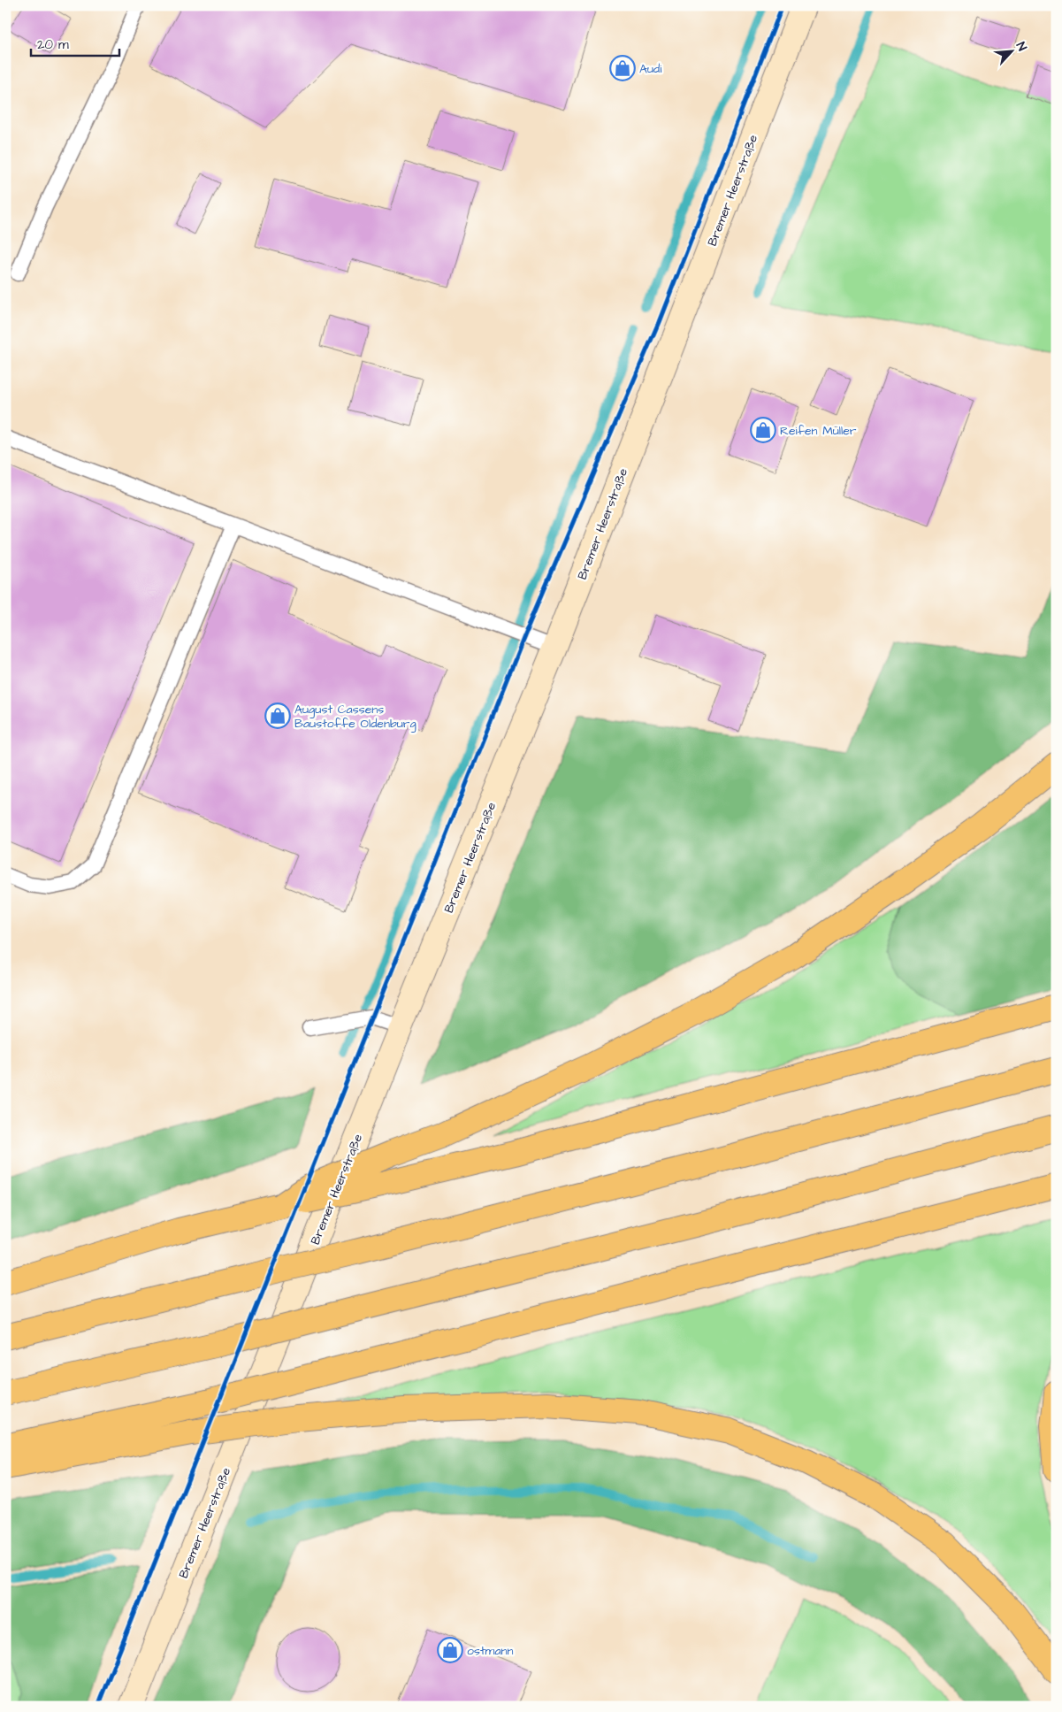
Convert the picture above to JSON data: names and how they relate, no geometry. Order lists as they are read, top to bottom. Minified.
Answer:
{"streets":{"main road":["Bremer Heerstraße"]},"places":{"shop":["Audi","Reifen Müller","August Cassens Baustoffe Oldenburg","ostmann"]},"scale_bar":"20 m","north":"top right"}
